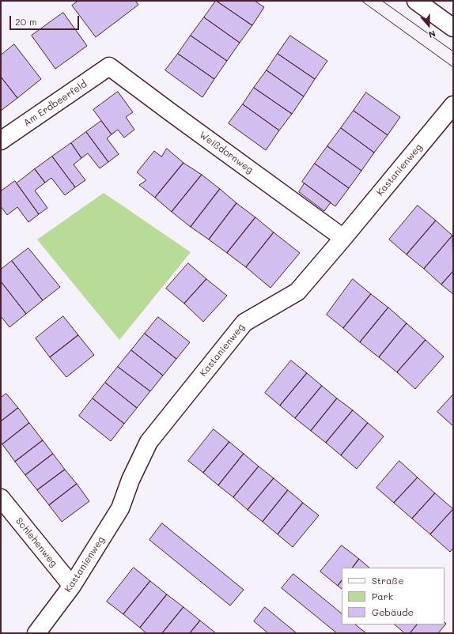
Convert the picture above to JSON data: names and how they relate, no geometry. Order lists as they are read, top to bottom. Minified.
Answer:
{"streets":{"street":["Am Erdbeerfeld","Weißdornweg","Kastanienweg","Schlehenweg"]},"crossings":[["Am Erdbeerfeld","Weißdornweg"],["Weißdornweg","Kastanienweg"],["Kastanienweg","Schlehenweg"]],"legend":["Straße","Park","Gebäude"],"scale_bar":"20 m","north":"bottom"}
